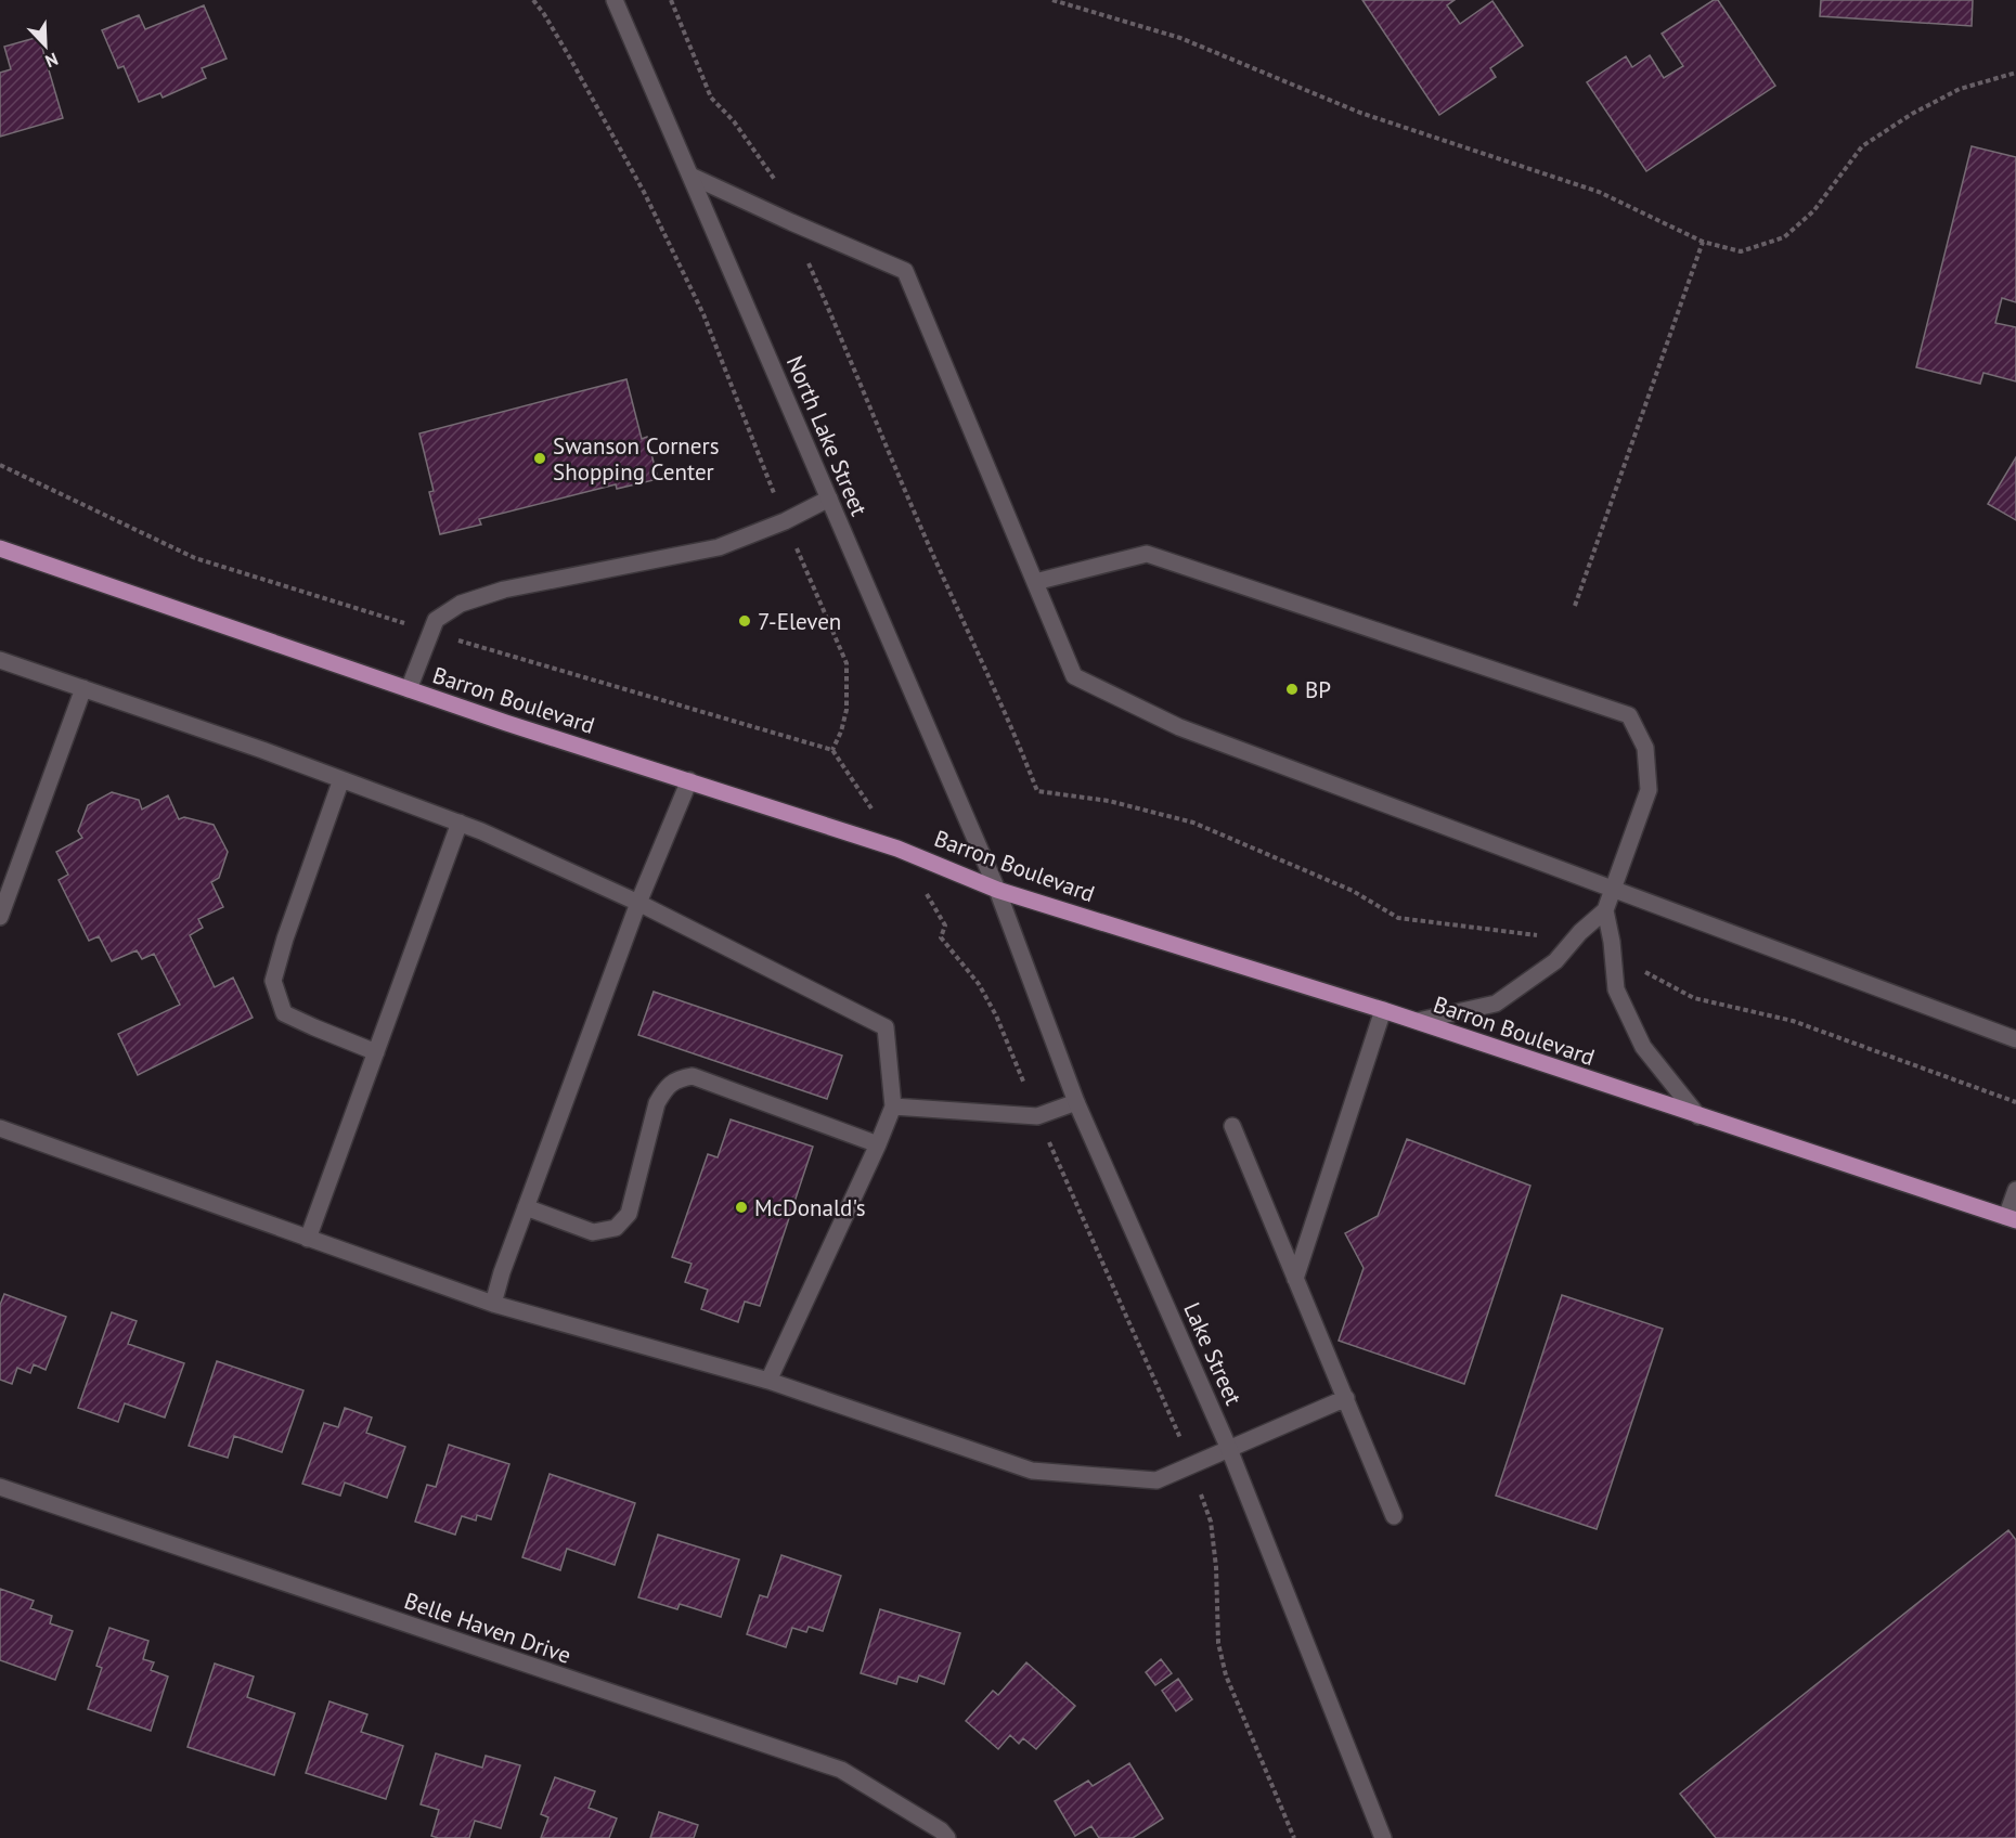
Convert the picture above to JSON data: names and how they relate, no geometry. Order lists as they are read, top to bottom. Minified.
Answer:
{"streets":{"main road":["Barron Boulevard"],"street":["North Lake Street","Lake Street","Belle Haven Drive"]},"crossings":[["North Lake Street","Barron Boulevard"],["North Lake Street","Lake Street"],["Barron Boulevard","Lake Street"]],"places":["Swanson Corners Shopping Center","7-Eleven","BP","McDonald's"],"north":"bottom right"}
